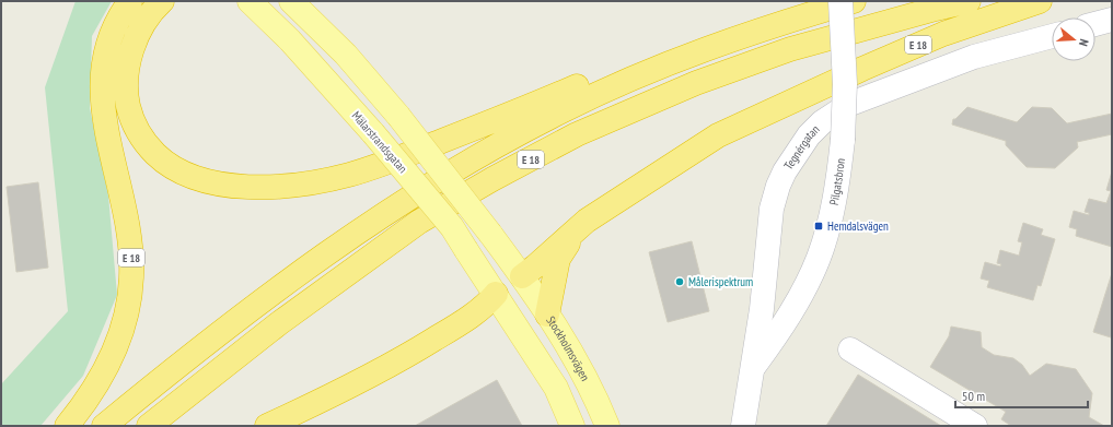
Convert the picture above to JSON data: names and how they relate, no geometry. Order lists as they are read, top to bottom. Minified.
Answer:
{"streets":{"highway":["E 18"],"main road":["Mälarstrandsgatan","Stockholmsvägen"],"street":["Tegnérgatan","Pilgatsbron"]},"crossings":[["E 18","Mälarstrandsgatan"],["E 18","Stockholmsvägen"],["Tegnérgatan","Pilgatsbron"]],"places":{"transit":["Hemdalsvägen"],"other":["Målerispektrum"]},"scale_bar":"50 m","north":"right"}
